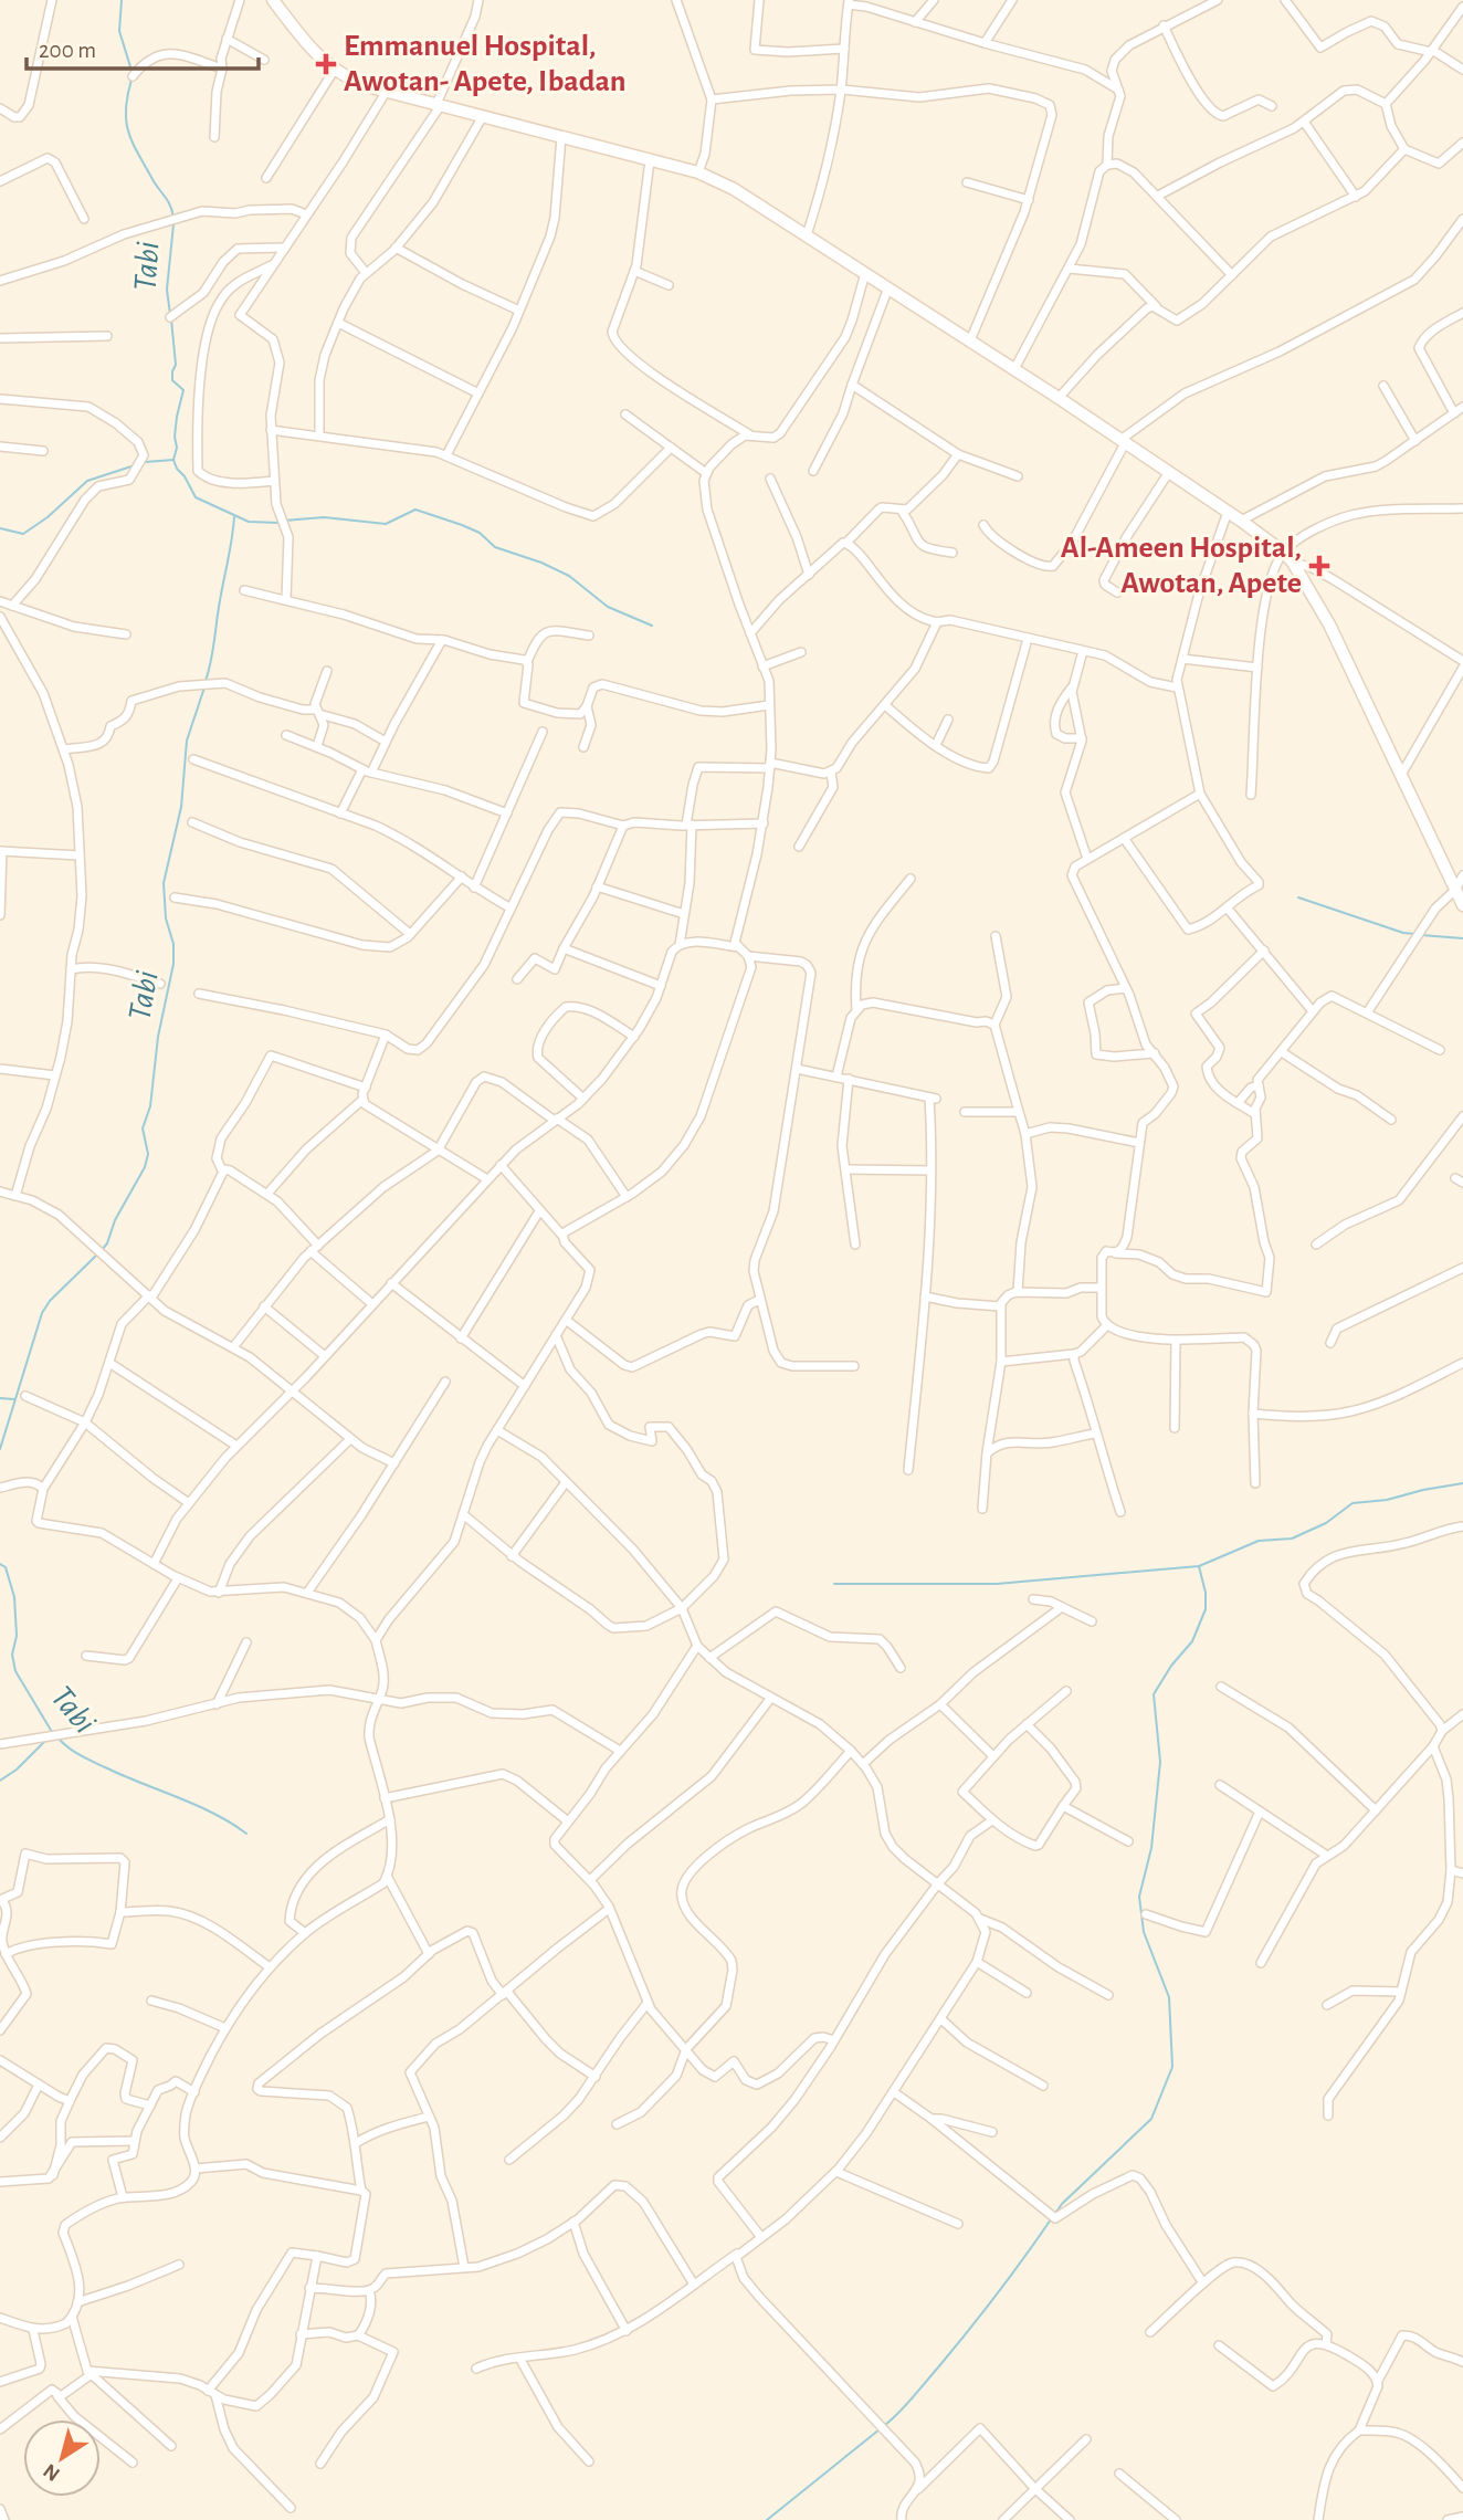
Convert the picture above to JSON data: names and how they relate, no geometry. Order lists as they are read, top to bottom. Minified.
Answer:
{"water":["Tabi"],"places":{"health":["Emmanuel Hospital, Awotan- Apete, Ibadan","Al-Ameen Hospital, Awotan, Apete"]},"scale_bar":"200 m","north":"bottom left"}
